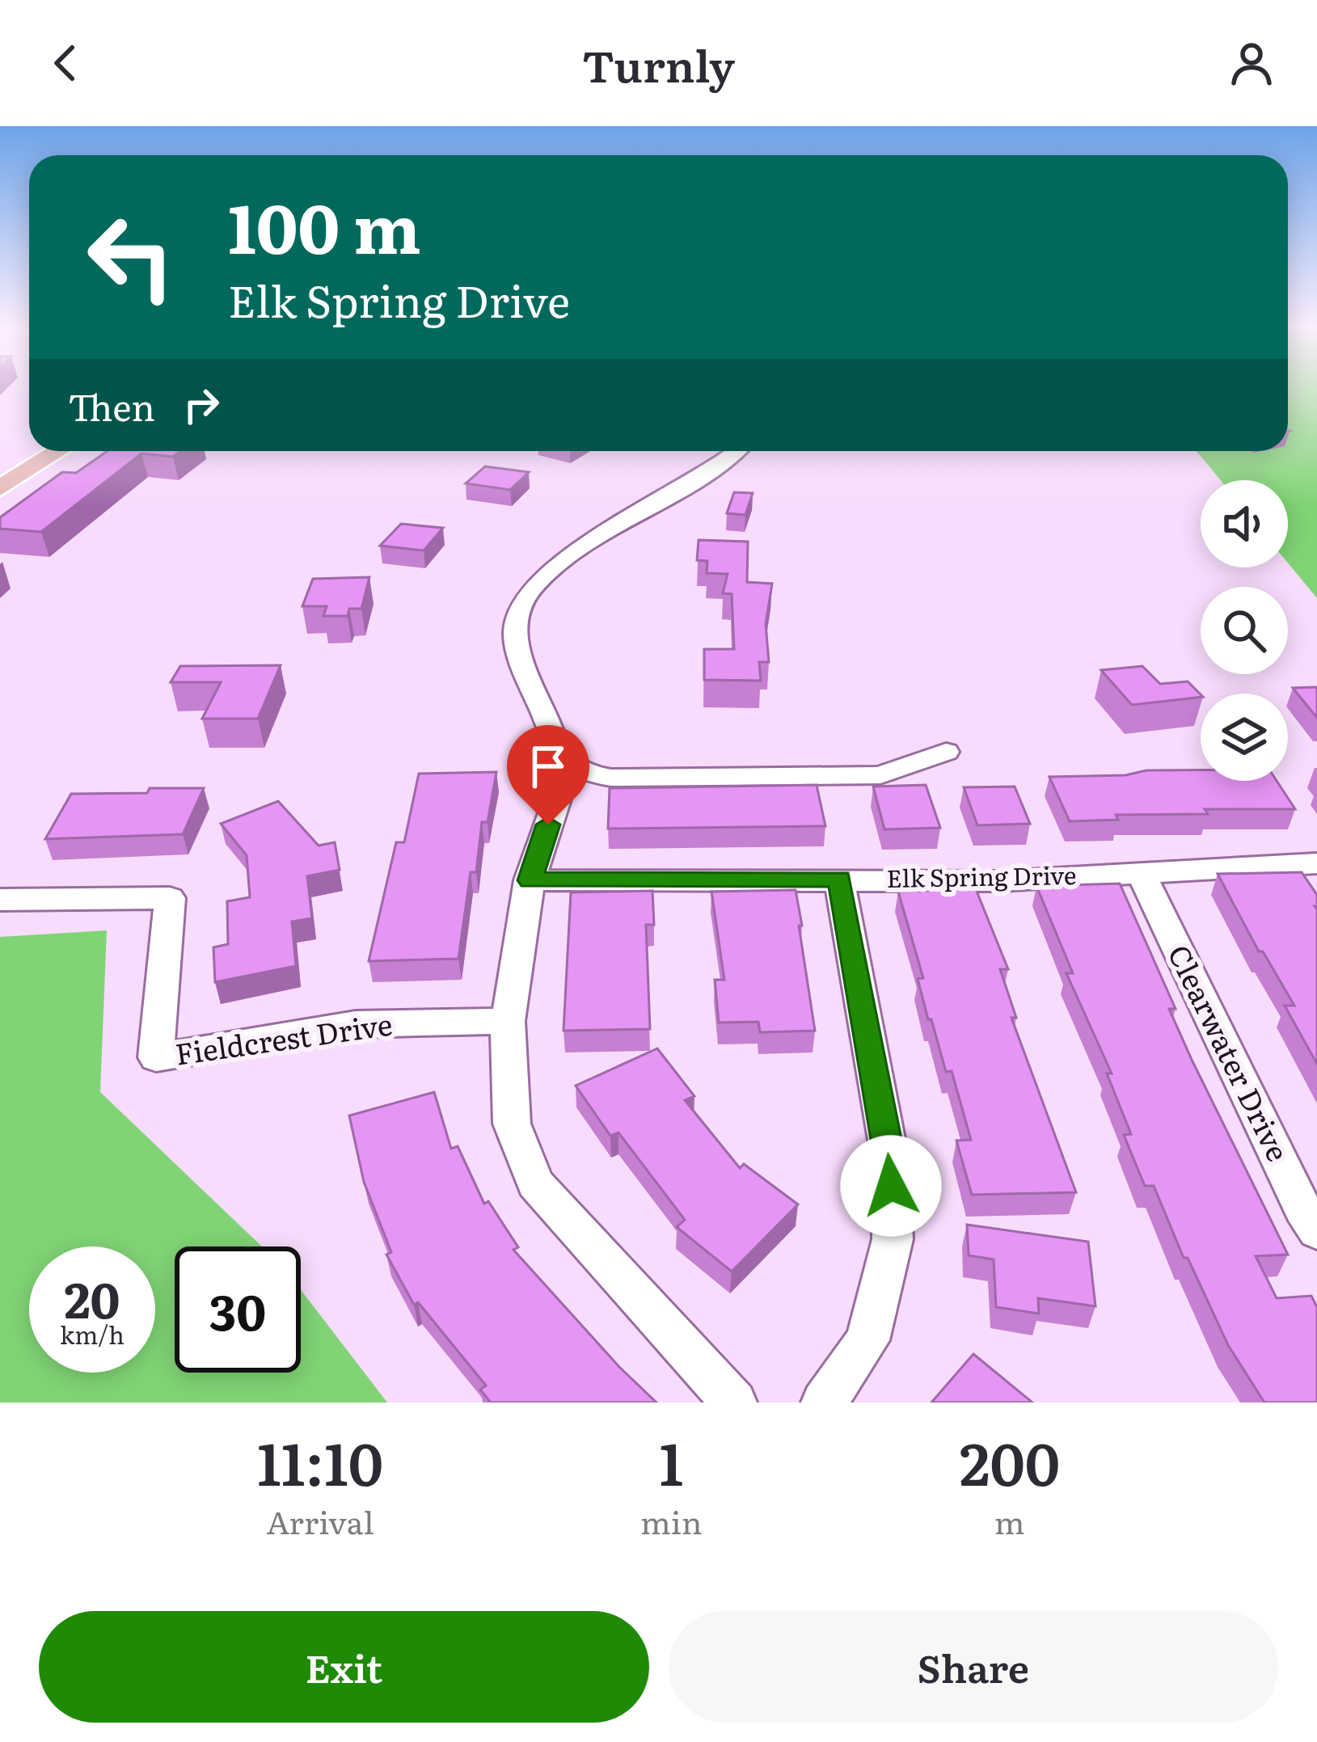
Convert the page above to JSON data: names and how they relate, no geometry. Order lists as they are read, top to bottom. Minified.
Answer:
{"streets":{"street":["Elk Spring Drive","Fieldcrest Drive","Clearwater Drive"]},"crossings":[["Elk Spring Drive","Clearwater Drive"]],"page":{"header":"Turnly","turn":["100 m","Elk Spring Drive"],"then":"Then","speed":"20 km/h","limit":"30","eta":["11:10","Arrival","1","min","200","m"],"buttons":["Exit","Share"]}}
